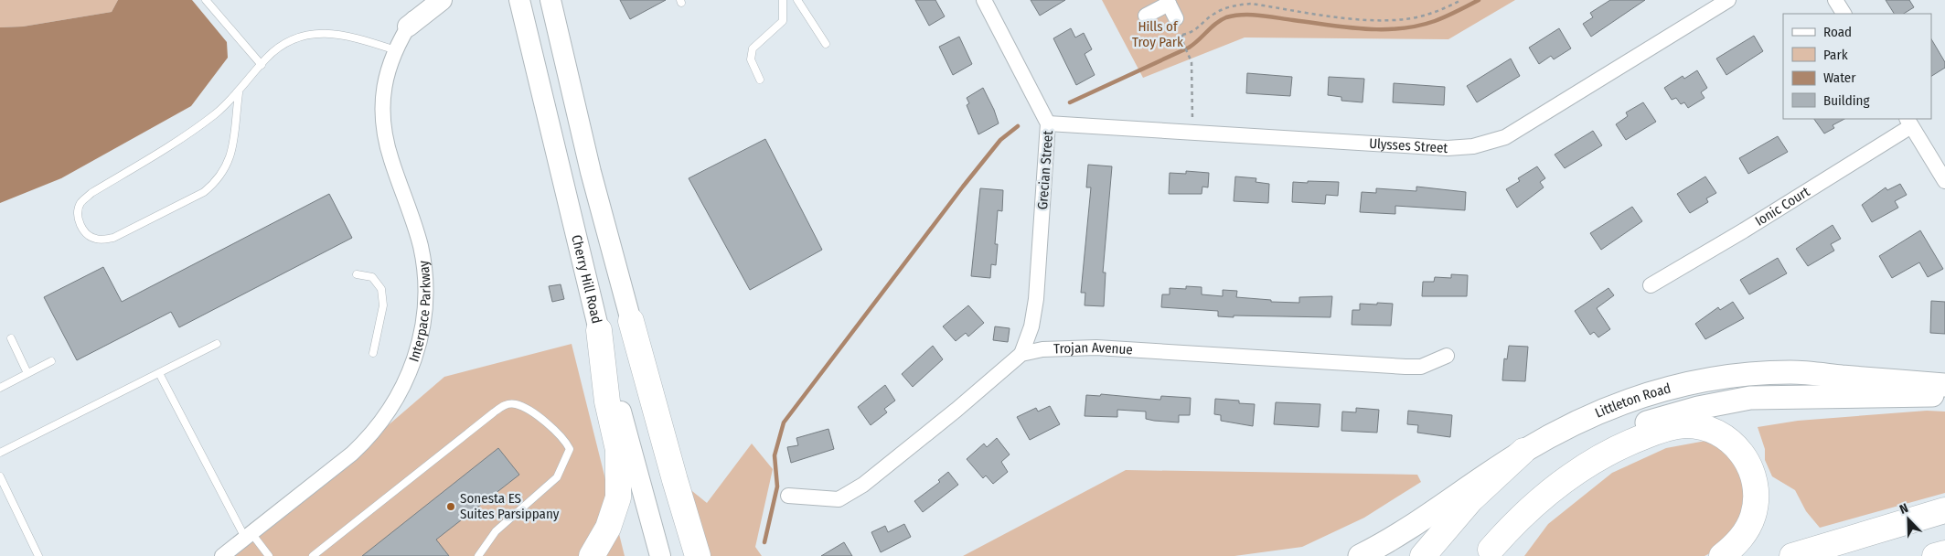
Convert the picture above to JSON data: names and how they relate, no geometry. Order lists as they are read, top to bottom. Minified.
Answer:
{"streets":{"main road":["Cherry Hill Road","Littleton Road"],"street":["Ulysses Street","Grecian Street","Ionic Court","Interpace Parkway","Trojan Avenue"]},"crossings":[["Ulysses Street","Grecian Street"],["Grecian Street","Trojan Avenue"]],"parks":["Hills of Troy Park"],"places":["Sonesta ES Suites Parsippany"],"legend":["Road","Park","Water","Building"],"north":"top left"}
